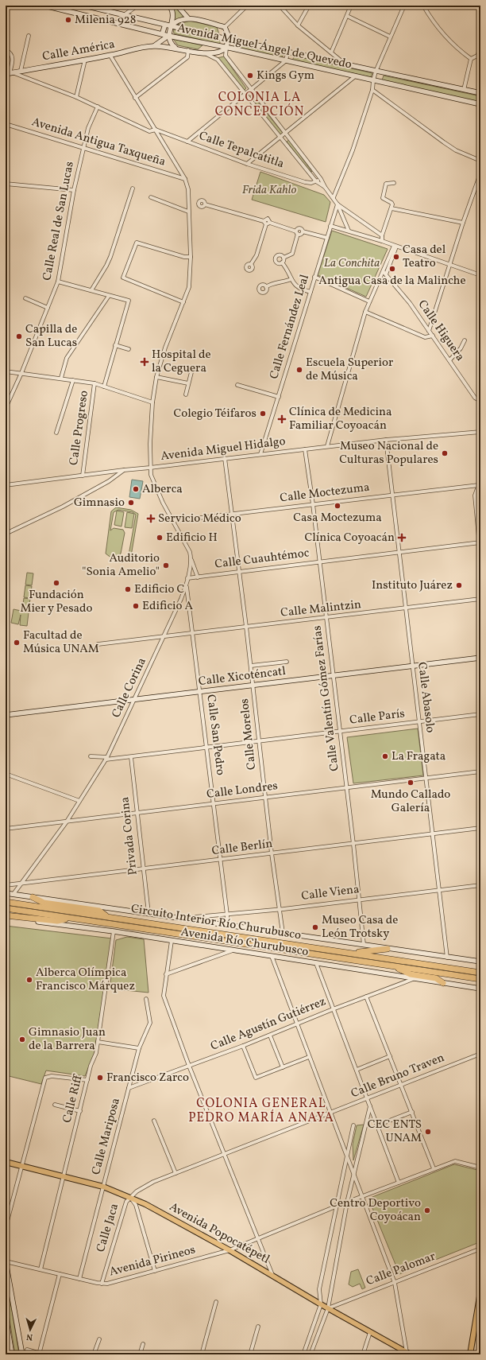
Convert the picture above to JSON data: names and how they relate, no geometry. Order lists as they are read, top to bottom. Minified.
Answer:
{"streets":{"highway":["Circuito Interior Río Churubusco"],"main road":["Avenida Miguel Ángel de Quevedo","Calle América","Calle Xicoténcatl","Avenida Río Churubusco","Avenida Popocatépetl"],"street":["Avenida Antigua Taxqueña","Calle Tepalcatitla","Calle Real de San Lucas","Calle Fernández Leal","Calle Higuera","Calle Progreso","Avenida Miguel Hidalgo","Calle Moctezuma","Calle Cuauhtémoc","Calle Malintzin","Calle Corina","Calle Abasolo","Calle Valentín Gómez Farías","Calle París","Calle Morelos","Calle San Pedro","Calle Londres","Privada Corina","Calle Berlín","Calle Viena","Calle Agustín Gutiérrez","Calle Bruno Traven","Calle Riff","Calle Mariposa","Calle Jaca","Avenida Pirineos","Calle Palomar"]},"crossings":[["Avenida Miguel Ángel de Quevedo","Calle América"],["Calle América","Calle Tepalcatitla"],["Avenida Antigua Taxqueña","Calle Real de San Lucas"],["Calle Tepalcatitla","Calle Real de San Lucas"],["Calle Fernández Leal","Avenida Miguel Hidalgo"],["Calle Progreso","Avenida Miguel Hidalgo"],["Avenida Miguel Hidalgo","Calle Abasolo"],["Avenida Miguel Hidalgo","Calle Valentín Gómez Farías"],["Avenida Miguel Hidalgo","Calle Morelos"],["Calle Moctezuma","Calle Abasolo"],["Calle Moctezuma","Calle Valentín Gómez Farías"],["Calle Moctezuma","Calle Morelos"],["Calle Cuauhtémoc","Calle Corina"],["Calle Cuauhtémoc","Calle Abasolo"],["Calle Cuauhtémoc","Calle Valentín Gómez Farías"],["Calle Cuauhtémoc","Calle Morelos"],["Calle Malintzin","Calle Corina"],["Calle Malintzin","Calle Abasolo"],["Calle Malintzin","Calle Valentín Gómez Farías"],["Calle Malintzin","Calle Morelos"],["Calle Malintzin","Calle San Pedro"],["Calle Xicoténcatl","Calle Corina"],["Calle Xicoténcatl","Calle Abasolo"],["Calle Xicoténcatl","Calle Valentín Gómez Farías"],["Calle Xicoténcatl","Calle Morelos"],["Calle Xicoténcatl","Calle San Pedro"],["Calle Corina","Calle París"],["Calle Corina","Calle San Pedro"],["Calle Corina","Calle Londres"],["Calle Corina","Calle Berlín"],["Calle Corina","Avenida Río Churubusco"],["Calle Abasolo","Calle París"],["Calle Abasolo","Calle Londres"],["Calle Abasolo","Calle Berlín"],["Calle Abasolo","Calle Viena"],["Calle Abasolo","Avenida Río Churubusco"],["Calle Valentín Gómez Farías","Calle París"],["Calle Valentín Gómez Farías","Calle Londres"],["Calle Valentín Gómez Farías","Calle Berlín"],["Calle Valentín Gómez Farías","Calle Viena"],["Calle Valentín Gómez Farías","Avenida Río Churubusco"],["Calle París","Calle Morelos"],["Calle París","Calle San Pedro"],["Calle París","Privada Corina"],["Calle Morelos","Calle Londres"],["Calle Morelos","Calle Berlín"],["Calle Morelos","Calle Viena"],["Calle Morelos","Avenida Río Churubusco"],["Calle San Pedro","Calle Londres"],["Calle San Pedro","Calle Berlín"],["Calle San Pedro","Calle Viena"],["Calle San Pedro","Avenida Río Churubusco"],["Calle Londres","Privada Corina"],["Privada Corina","Calle Berlín"],["Privada Corina","Avenida Río Churubusco"],["Calle Viena","Avenida Río Churubusco"],["Avenida Río Churubusco","Calle Agustín Gutiérrez"],["Avenida Río Churubusco","Calle Riff"],["Calle Agustín Gutiérrez","Calle Mariposa"],["Calle Bruno Traven","Calle Jaca"],["Calle Bruno Traven","Avenida Popocatépetl"],["Calle Riff","Avenida Popocatépetl"],["Calle Riff","Avenida Pirineos"],["Calle Mariposa","Avenida Popocatépetl"],["Calle Mariposa","Avenida Pirineos"],["Calle Jaca","Avenida Popocatépetl"],["Calle Jaca","Avenida Pirineos"],["Avenida Popocatépetl","Avenida Pirineos"],["Avenida Popocatépetl","Calle Palomar"]],"districts":["COLONIA LA CONCEPCIÓN","COLONIA GENERAL PEDRO MARÍA ANAYA"],"parks":["Frida Kahlo","La Conchita"],"places":{"other":["Milenia 928","Kings Gym","Casa del Teatro","Antigua Casa de la Malinche","Capilla de San Lucas","Escuela Superior de Música","Colegio Téifaros","Museo Nacional de Culturas Populares","Alberca","Gimnasio","Casa Moctezuma","Edificio H","Auditorio \"Sonia Amelio\"","Fundación Mier y Pesado","Instituto Juárez","Edificio C","Edificio A","Facultad de Música UNAM","La Fragata","Mundo Callado Galería","Museo Casa de León Trotsky","Alberca Olímpica Francisco Márquez","Gimnasio Juan de la Barrera","Francisco Zarco","CEC ENTS UNAM","Centro Deportivo Coyoácan"],"health":["Hospital de la Ceguera","Clínica de Medicina Familiar Coyoacán","Servicio Médico","Clínica Coyoacán"]},"north":"bottom"}
